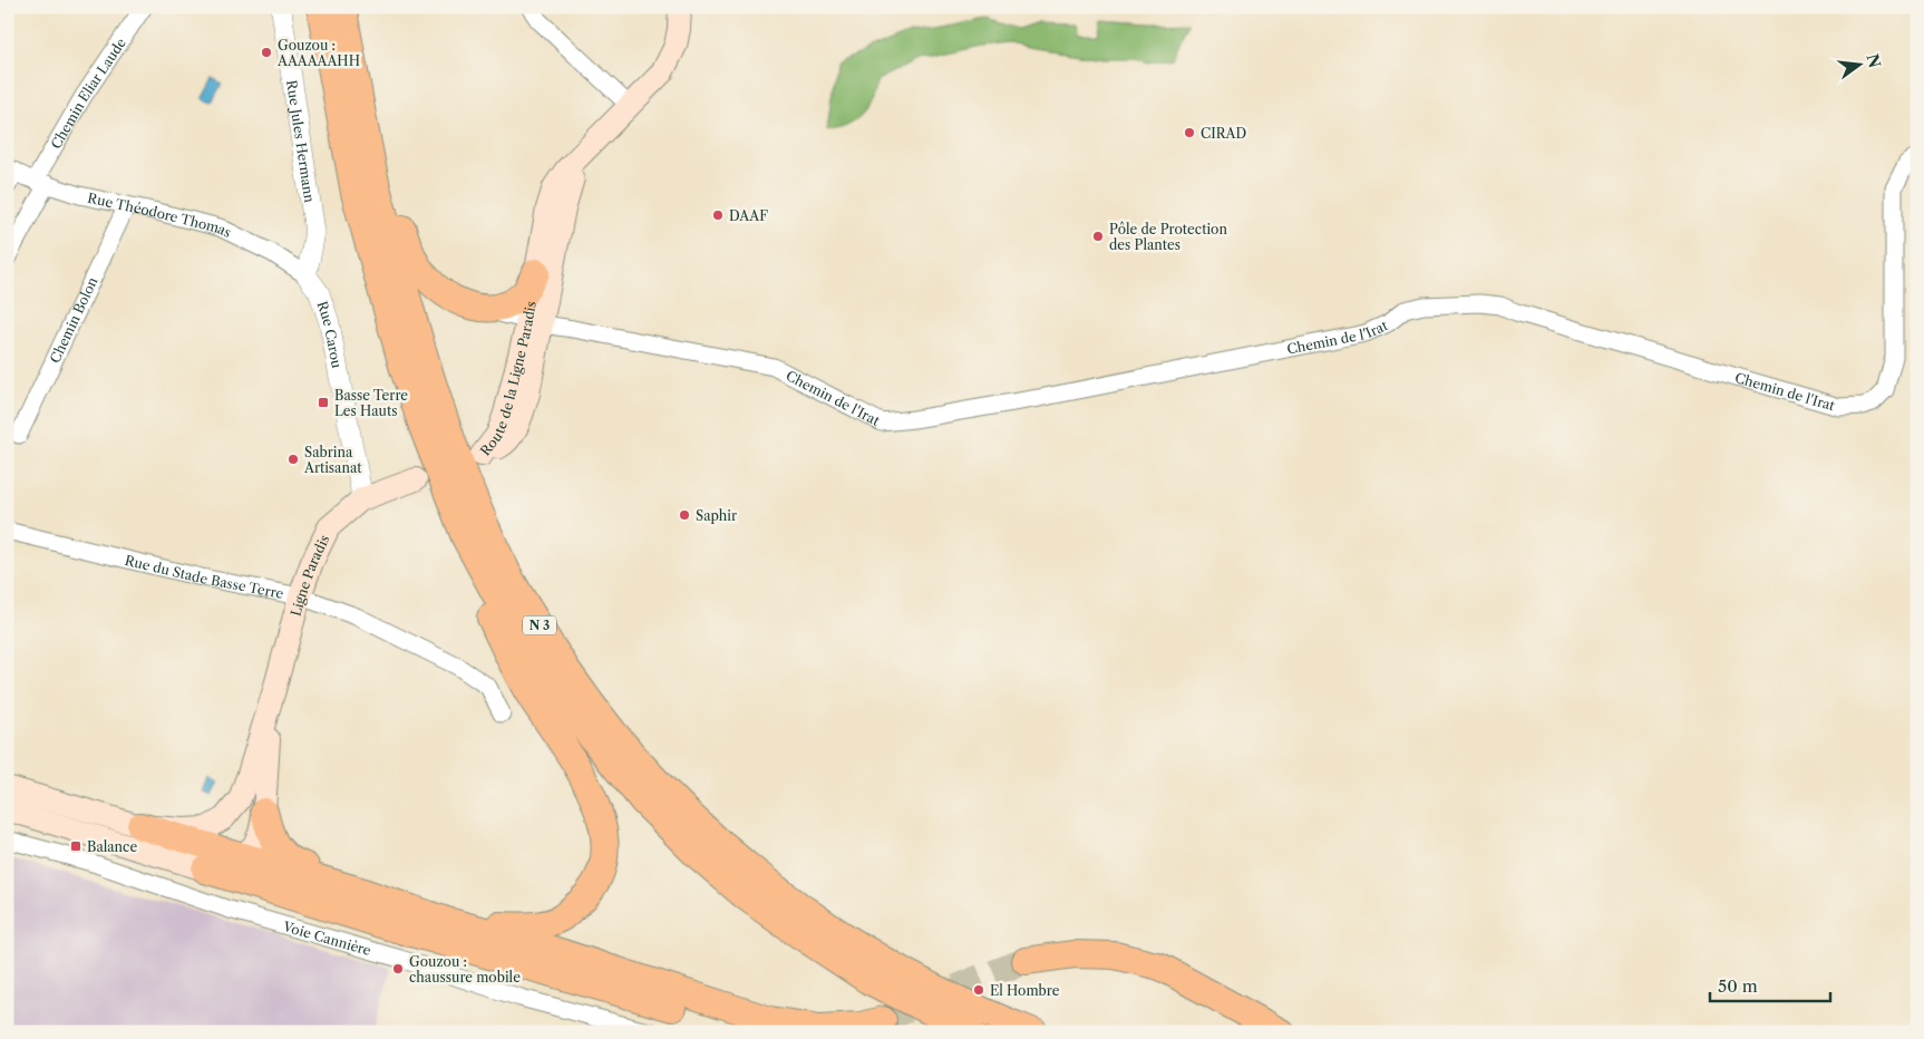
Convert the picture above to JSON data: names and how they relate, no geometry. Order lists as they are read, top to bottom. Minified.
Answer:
{"streets":{"highway":["N 3"],"main road":["Route de la Ligne Paradis","Ligne Paradis"],"street":["Chemin Eliar Laude","Rue Jules Hermann","Rue Théodore Thomas","Chemin Bolon","Chemin de l'Irat","Rue Carou","Rue du Stade Basse Terre","Voie Cannière"]},"crossings":[["Chemin Eliar Laude","Rue Théodore Thomas"],["Rue Jules Hermann","Rue Théodore Thomas"],["Rue Jules Hermann","Rue Carou"],["Rue Théodore Thomas","Chemin Bolon"],["Rue Théodore Thomas","Rue Carou"],["Chemin de l'Irat","Route de la Ligne Paradis"],["Rue Carou","Ligne Paradis"],["Rue du Stade Basse Terre","Ligne Paradis"]],"places":{"other":["Gouzou : AAAAAAHH","CIRAD","DAAF","Pôle de Protection des Plantes","Sabrina Artisanat","Saphir","Gouzou : chaussure mobile","El Hombre"],"transit":["Basse Terre Les Hauts","Balance"]},"scale_bar":"50 m","north":"right"}
